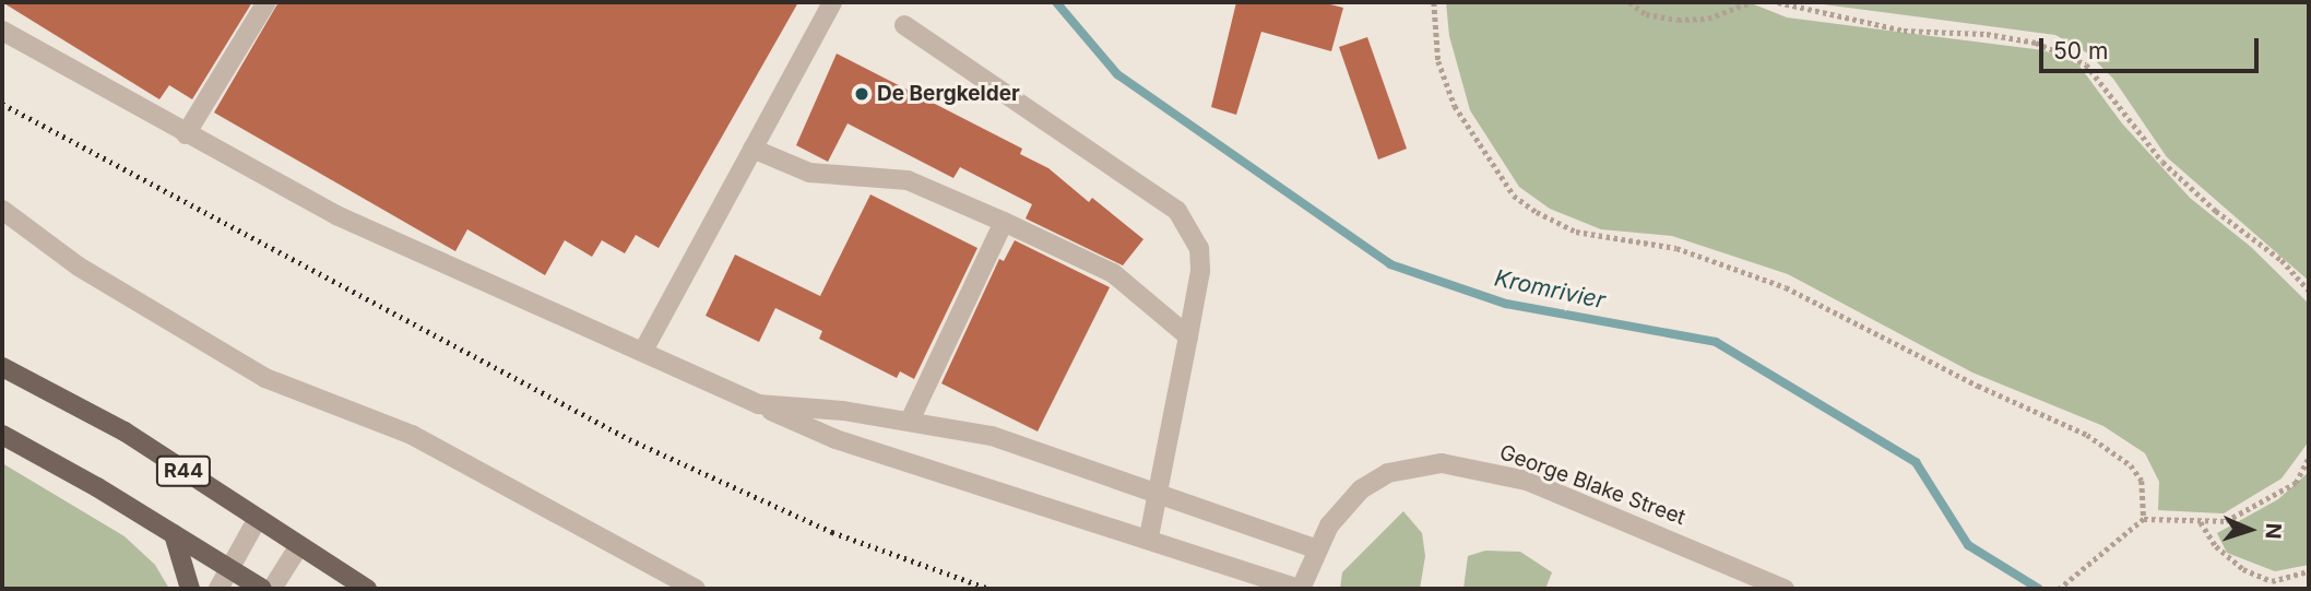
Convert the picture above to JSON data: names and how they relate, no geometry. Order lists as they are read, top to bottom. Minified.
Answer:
{"streets":{"main road":["R44"],"street":["George Blake Street"]},"water":["Kromrivier"],"places":["De Bergkelder"],"scale_bar":"50 m","north":"right"}
